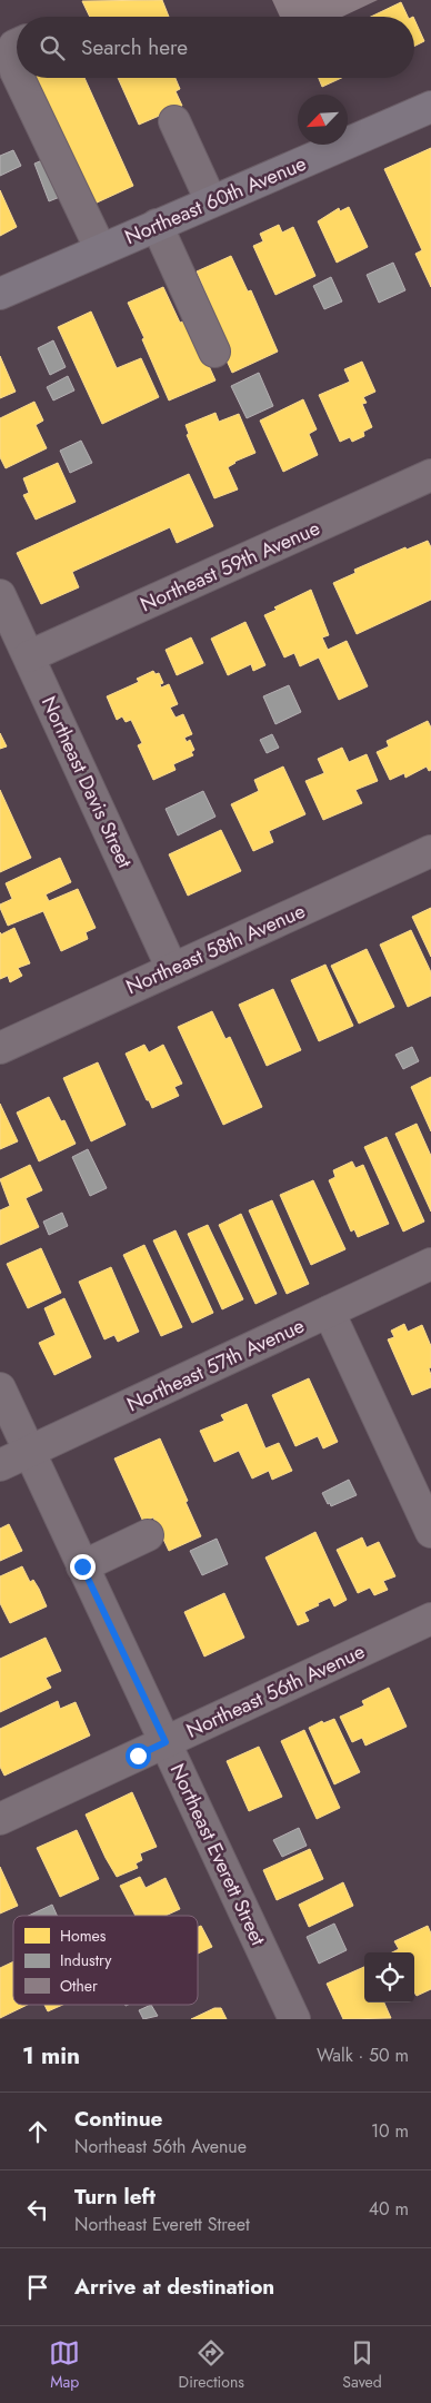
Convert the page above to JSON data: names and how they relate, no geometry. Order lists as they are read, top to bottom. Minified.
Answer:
{"streets":{"main road":["Northeast 60th Avenue"],"street":["Northeast 59th Avenue","Northeast Davis Street","Northeast 58th Avenue","Northeast 57th Avenue","Northeast 56th Avenue","Northeast Everett Street"]},"crossings":[["Northeast 59th Avenue","Northeast Davis Street"],["Northeast Davis Street","Northeast 58th Avenue"],["Northeast 57th Avenue","Northeast Everett Street"],["Northeast 56th Avenue","Northeast Everett Street"]],"legend":["Homes","Industry","Other"],"north":"bottom left","page":{"search":"Search here","heading":["1 min","Walk · 50 m"],"list":[["Continue","Northeast 56th Avenue","10 m"],["Turn left","Northeast Everett Street","40 m"],"Arrive at destination"],"nav":["Map","Directions","Saved"]}}
